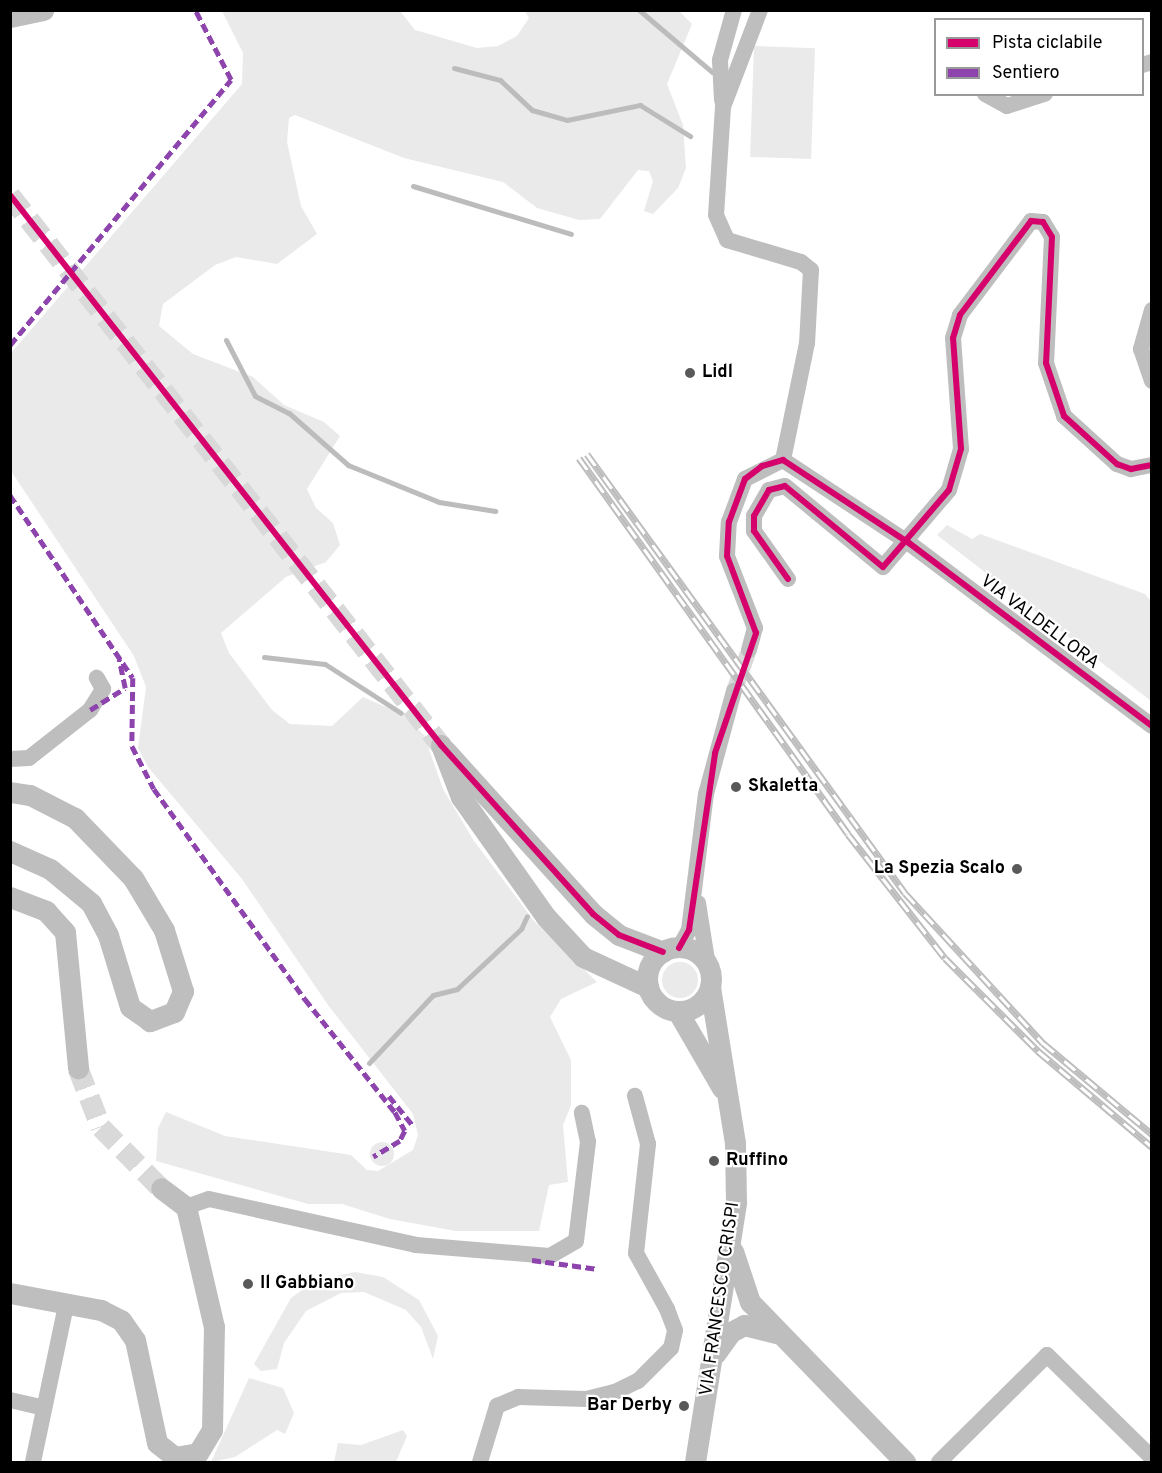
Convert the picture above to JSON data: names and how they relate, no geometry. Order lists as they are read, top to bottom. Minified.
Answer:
{"streets":{"street":["VIA VALDELLORA","VIA FRANCESCO CRISPI"]},"places":["Lidl","Skaletta","La Spezia Scalo","Ruffino","Il Gabbiano","Bar Derby"],"legend":["Pista ciclabile","Sentiero"]}
